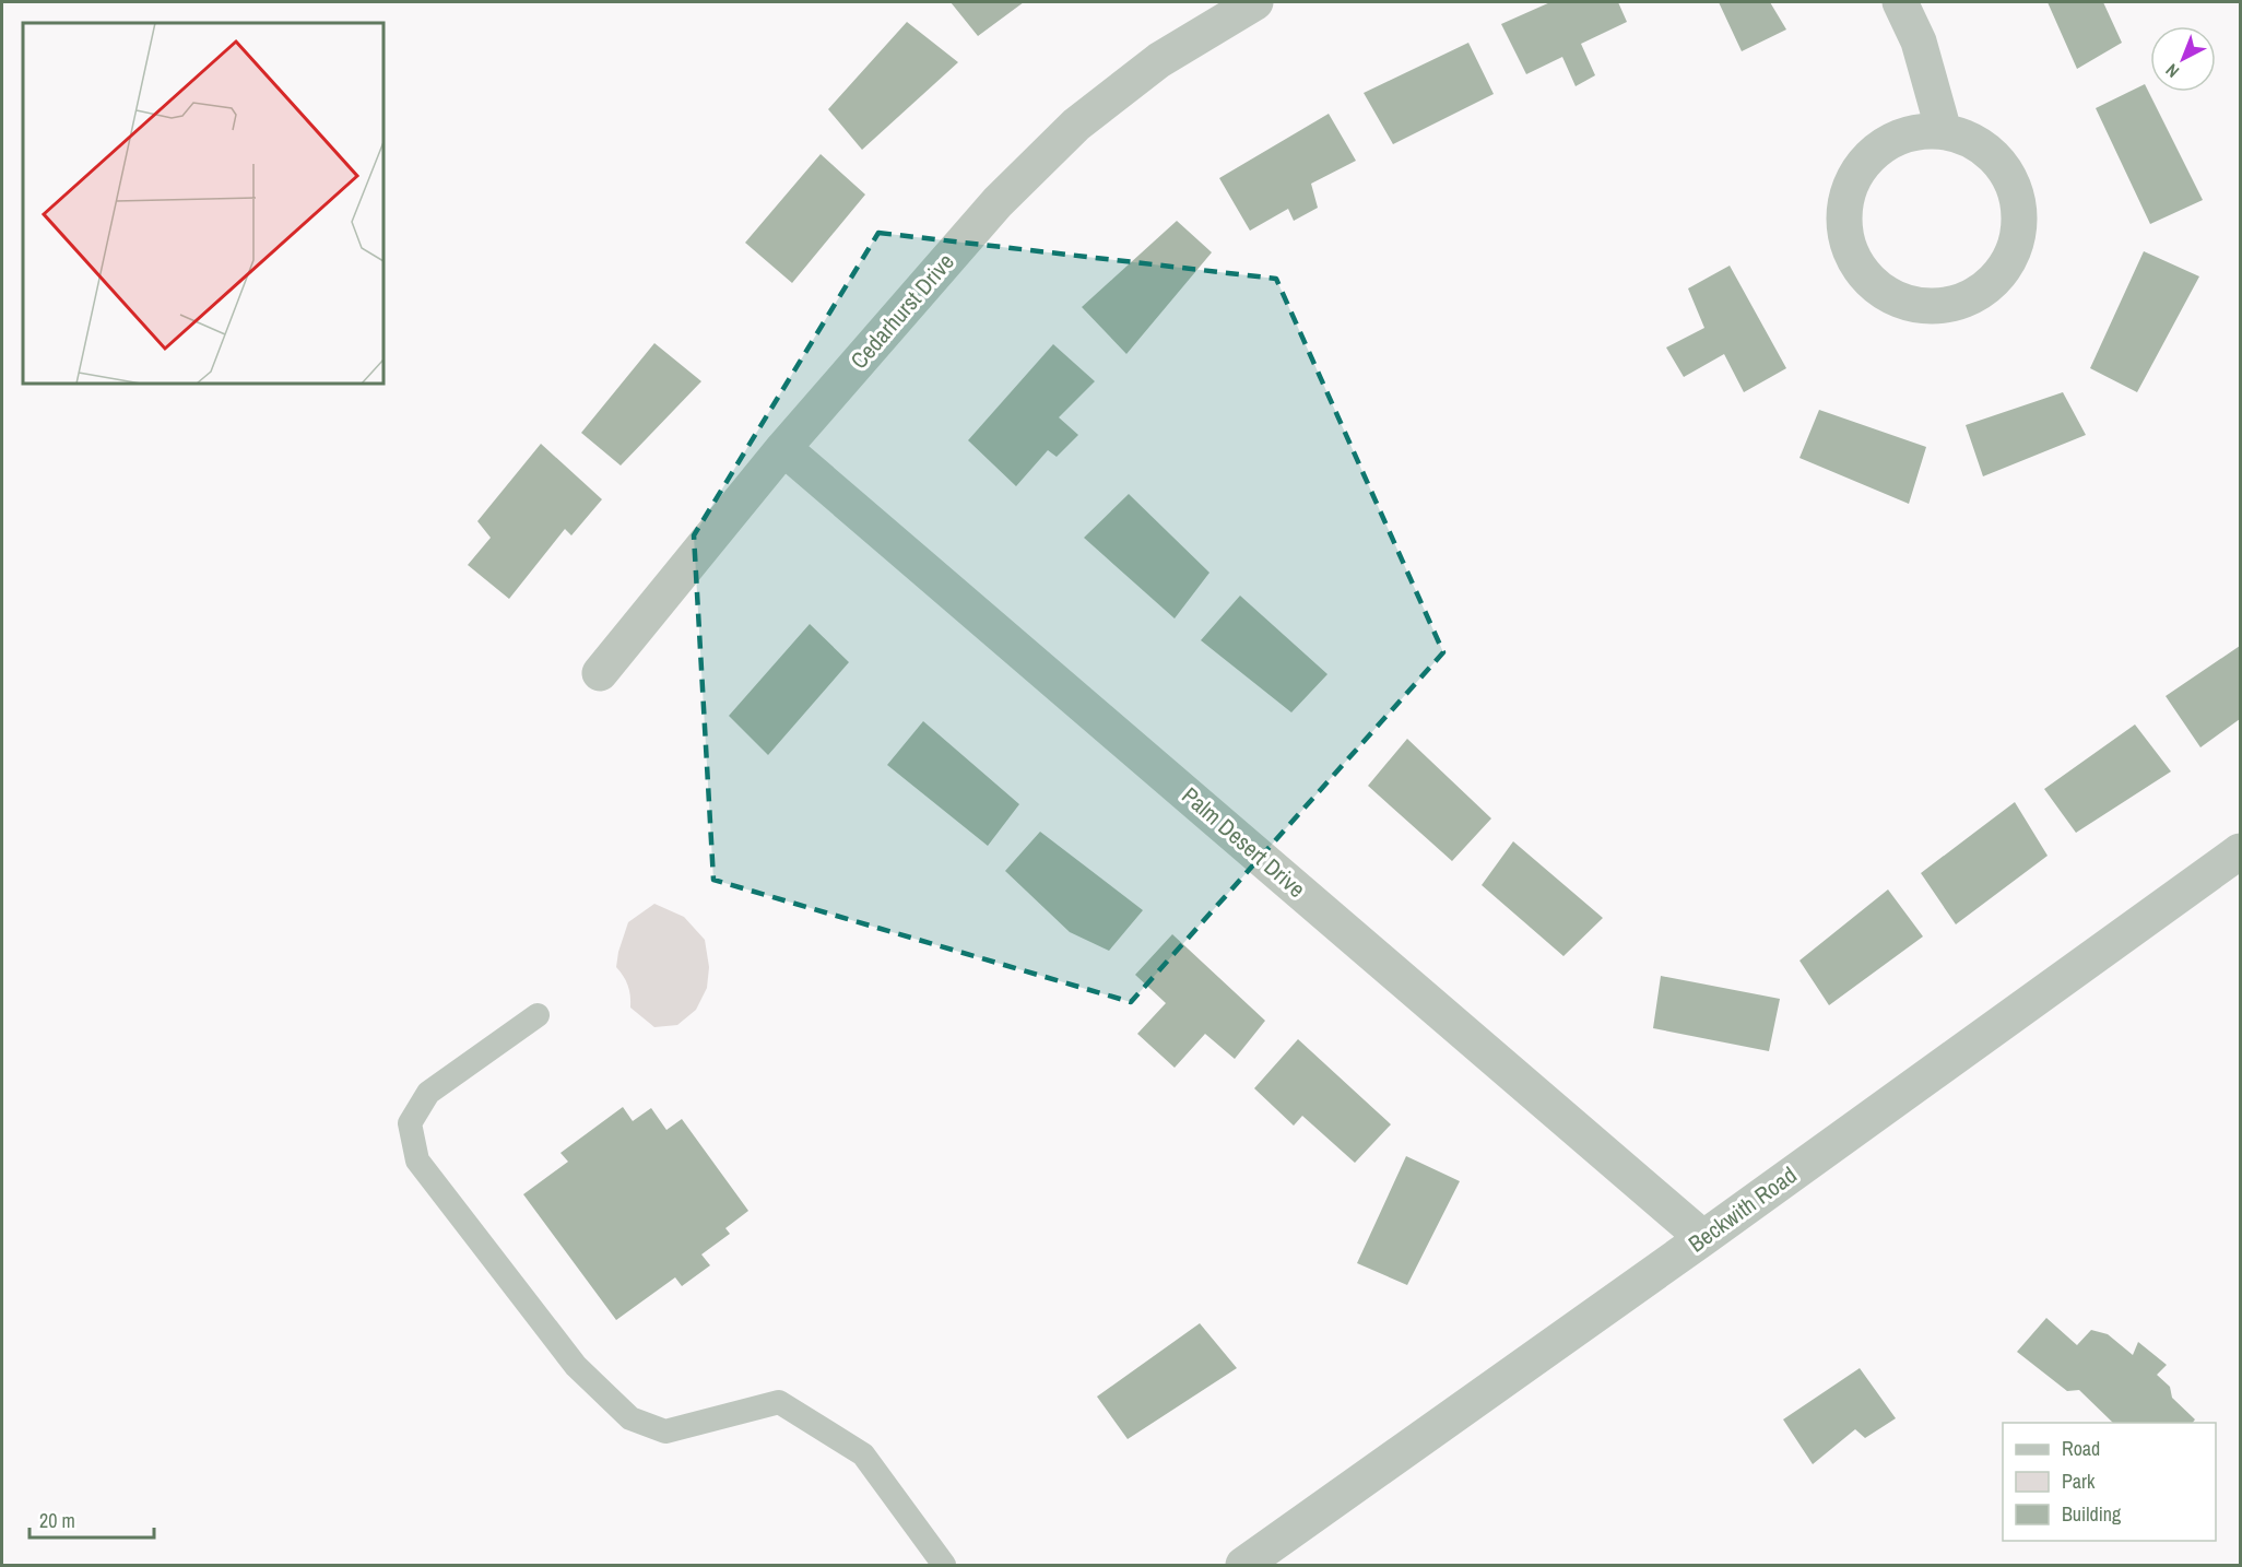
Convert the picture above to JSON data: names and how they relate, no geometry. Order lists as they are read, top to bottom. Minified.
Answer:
{"streets":{"street":["Cedarhurst Drive","Palm Desert Drive","Beckwith Road"]},"crossings":[["Cedarhurst Drive","Palm Desert Drive"],["Palm Desert Drive","Beckwith Road"]],"legend":["Road","Park","Building"],"scale_bar":"20 m","north":"bottom left"}
